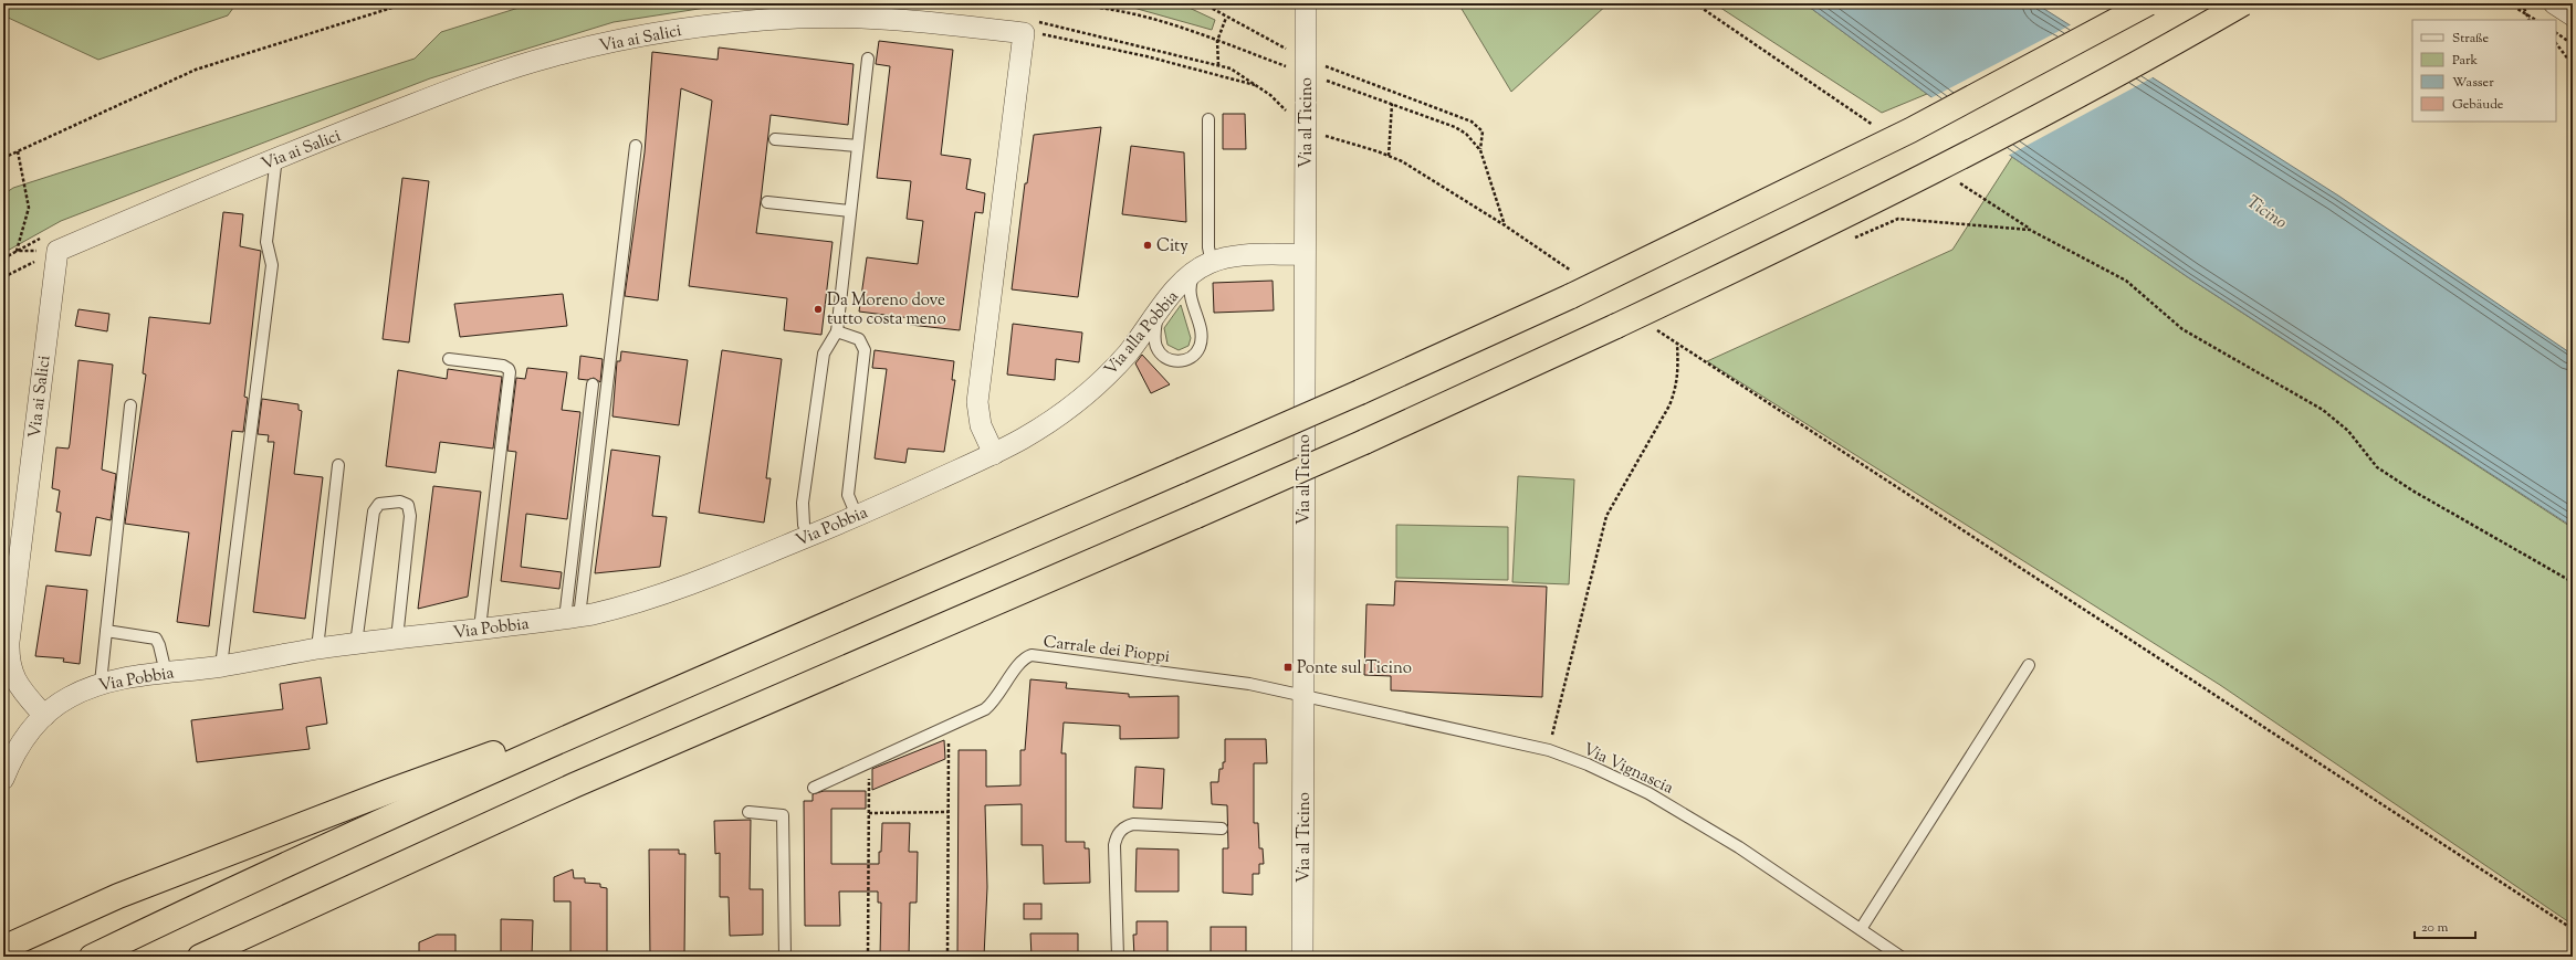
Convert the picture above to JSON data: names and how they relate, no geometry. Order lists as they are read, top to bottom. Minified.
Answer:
{"streets":{"street":["Via ai Salici","Via al Ticino","Via alla Pobbia","Via Pobbia"],"lane":["Carrale dei Pioppi","Via Vignascia"]},"crossings":[["Via ai Salici","Via Pobbia"],["Via al Ticino","Via alla Pobbia"],["Via al Ticino","Carrale dei Pioppi"],["Via al Ticino","Via Vignascia"],["Via alla Pobbia","Via Pobbia"],["Carrale dei Pioppi","Via Vignascia"]],"water":["Ticino"],"places":{"other":["City","Da Moreno dove tutto costa meno"],"transit":["Ponte sul Ticino"]},"legend":["Straße","Park","Wasser","Gebäude"],"scale_bar":"20 m"}
